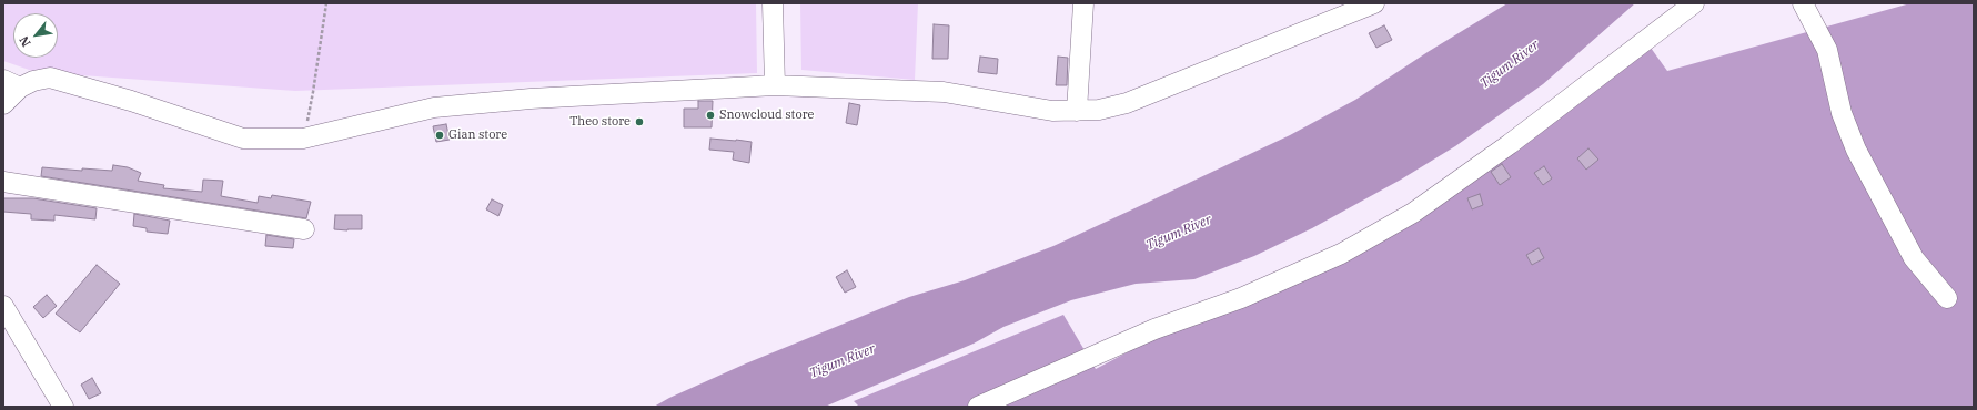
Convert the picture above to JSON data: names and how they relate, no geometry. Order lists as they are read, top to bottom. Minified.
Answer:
{"water":["Tigum River"],"places":["Snowcloud store","Theo store","Gian store"],"north":"bottom left"}
